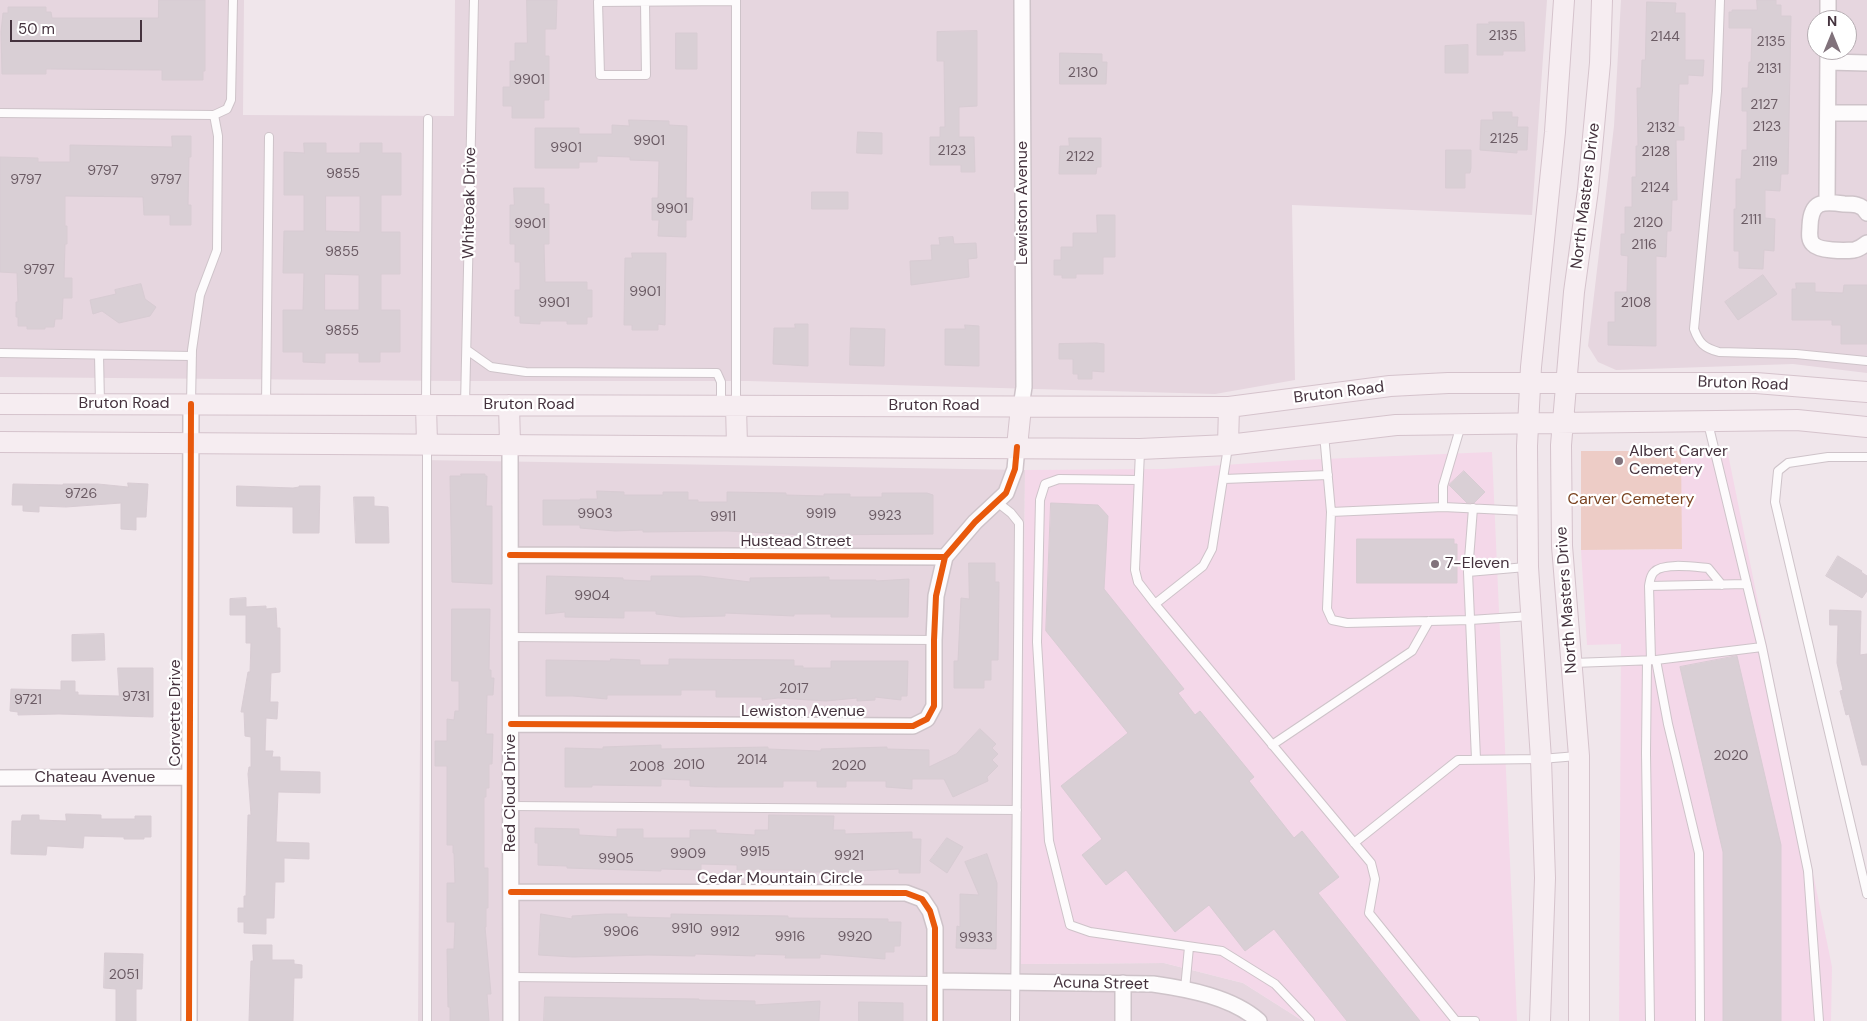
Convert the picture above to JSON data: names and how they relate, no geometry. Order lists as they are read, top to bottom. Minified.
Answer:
{"streets":{"main road":["North Masters Drive","Bruton Road"],"street":["Lewiston Avenue","Hustead Street","Corvette Drive","Chateau Avenue","Red Cloud Drive","Cedar Mountain Circle","Acuna Street"],"lane":["Whiteoak Drive"]},"crossings":[["North Masters Drive","Bruton Road"],["Whiteoak Drive","Bruton Road"],["Lewiston Avenue","Bruton Road"],["Lewiston Avenue","Hustead Street"],["Lewiston Avenue","Red Cloud Drive"],["Bruton Road","Corvette Drive"],["Hustead Street","Red Cloud Drive"],["Corvette Drive","Chateau Avenue"],["Red Cloud Drive","Cedar Mountain Circle"],["Cedar Mountain Circle","Acuna Street"]],"parks":["Carver Cemetery"],"places":["Albert Carver Cemetery","7-Eleven"],"house_numbers":["2135","2144","2135","2131","2130","9901","2127","2123","2132","2125","9901","9901","2123","2128","2122","2119","9797","9855","9797","9797","2124","9901","2111","2120","9901","2116","9855","9797","9901","9901","2108","9855","9726","9903","9919","9923","9911","9904","2017","9731","9721","2020","2014","2010","2020","2008","9915","9909","9921","9905","9910","9906","9912","9916","9920","9933","2051"],"scale_bar":"50 m","north":"top"}
